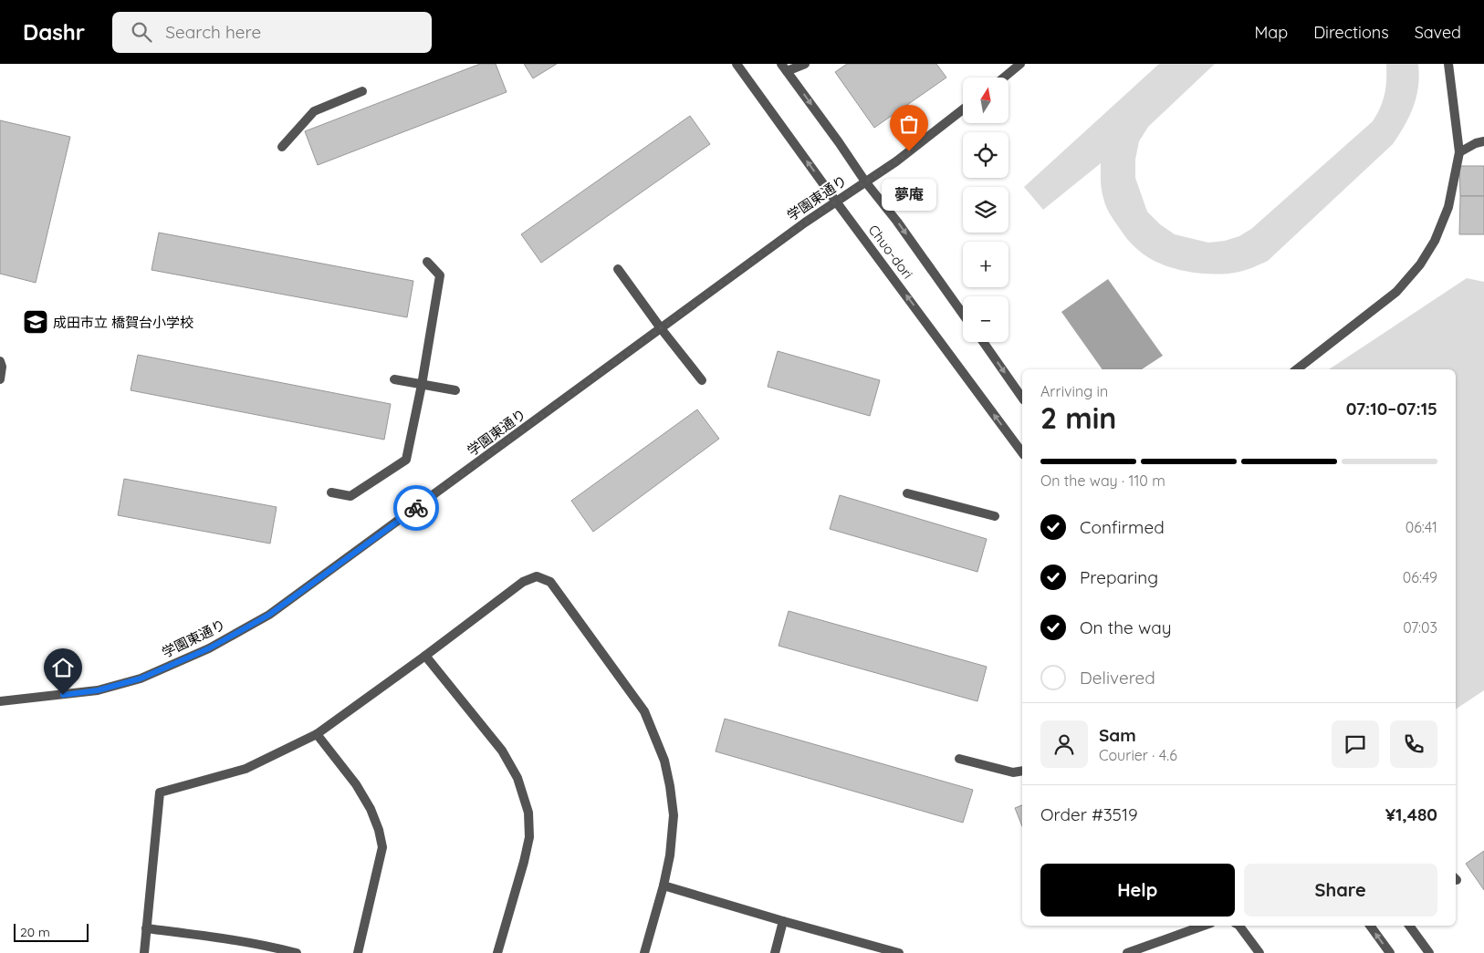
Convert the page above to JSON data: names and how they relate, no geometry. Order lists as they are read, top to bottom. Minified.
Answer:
{"streets":{"street":["学園東通り","Chuo-dori"]},"crossings":[["学園東通り","Chuo-dori"]],"places":{"other":["夢庵"],"school or university":["成田市立 橋賀台小学校"]},"scale_bar":"20 m","north":"top","page":{"header":"Dashr","search":"Search here","nav":["Map","Directions","Saved"],"map_buttons":["+","−"],"bubble":"夢庵","heading":["2 min","Arriving in","07:10–07:15"],"panel":["Sam","Courier · 4.6","Order #3519","¥1,480"],"bar":"On the way · 110 m","list":[["Confirmed","06:41"],["Preparing","06:49"],["On the way","07:03"],"Delivered"],"buttons":["Help","Share"],"scale":"20 m"}}
